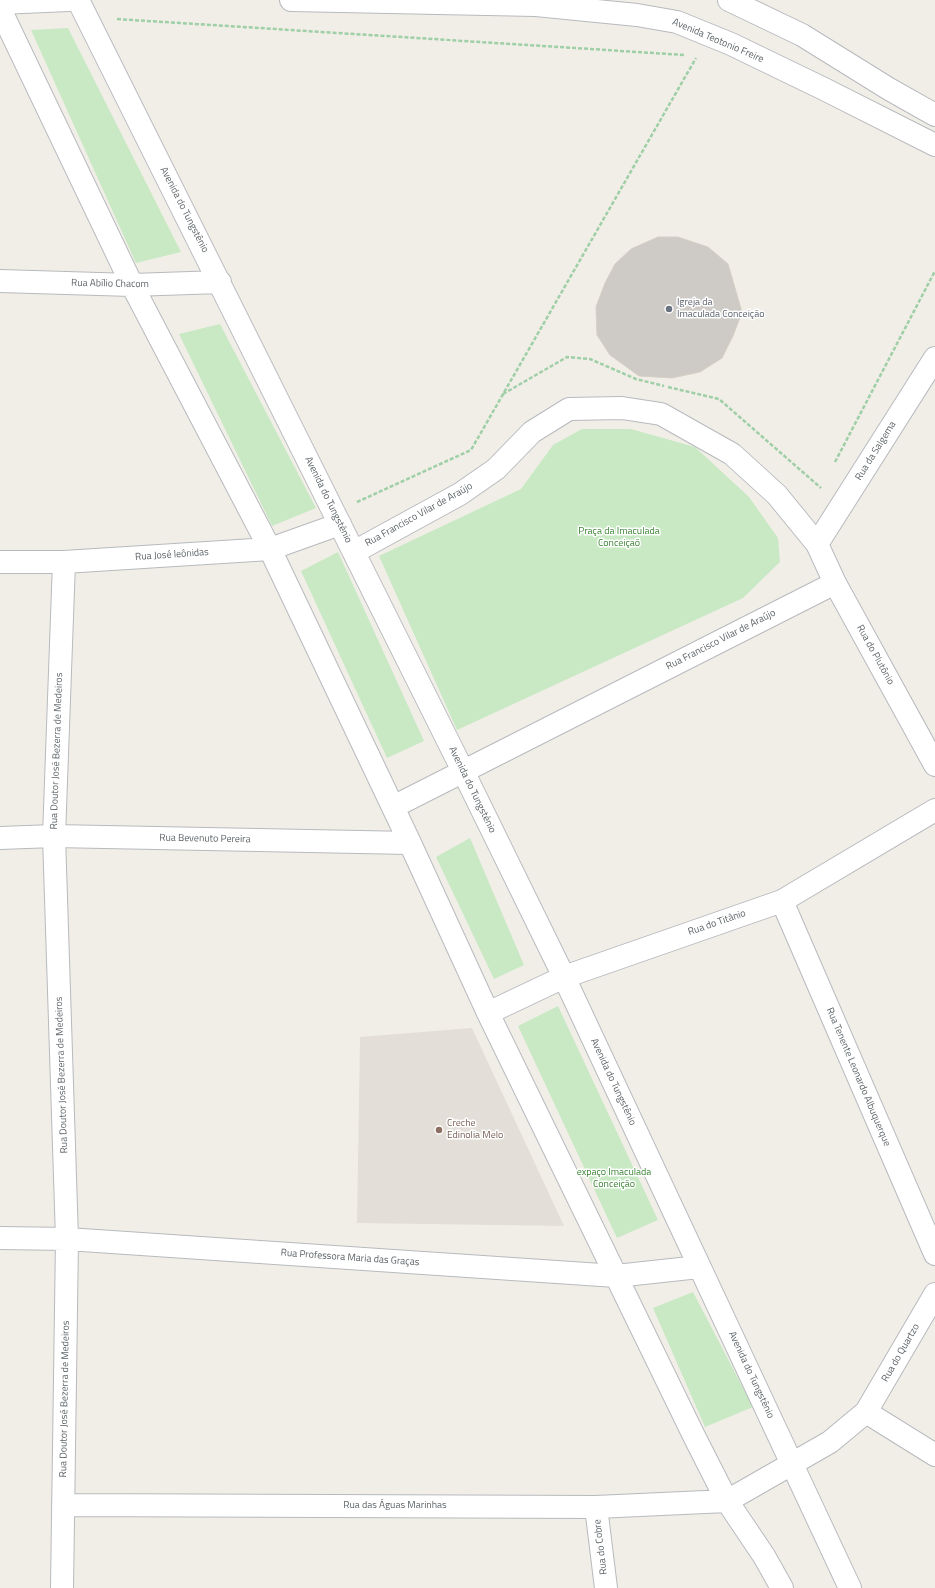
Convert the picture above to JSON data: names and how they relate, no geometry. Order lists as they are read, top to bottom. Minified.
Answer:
{"streets":{"street":["Avenida Teotonio Freire","Avenida do Tungstênio","Rua Abílio Chacom","Rua da Salgema","Rua Francisco Vilar de Araújo","Rua José leônidas","Rua do Plutônio","Rua Doutor José Bezerra de Medeiros","Rua Bevenuto Pereira","Rua do Titânio","Rua Tenente Leonardo Albuquerque","Rua Professora Maria das Graças","Rua do Quartzo","Rua das Águas Marinhas","Rua do Cobre"]},"crossings":[["Avenida do Tungstênio","Rua Abílio Chacom"],["Avenida do Tungstênio","Rua Francisco Vilar de Araújo"],["Avenida do Tungstênio","Rua José leônidas"],["Avenida do Tungstênio","Rua do Titânio"],["Avenida do Tungstênio","Rua Professora Maria das Graças"],["Avenida do Tungstênio","Rua do Quartzo"],["Rua da Salgema","Rua Francisco Vilar de Araújo"],["Rua da Salgema","Rua do Plutônio"],["Rua Francisco Vilar de Araújo","Rua do Plutônio"],["Rua José leônidas","Rua Doutor José Bezerra de Medeiros"],["Rua Doutor José Bezerra de Medeiros","Rua Bevenuto Pereira"],["Rua Doutor José Bezerra de Medeiros","Rua Professora Maria das Graças"],["Rua Doutor José Bezerra de Medeiros","Rua das Águas Marinhas"],["Rua do Titânio","Rua Tenente Leonardo Albuquerque"],["Rua do Quartzo","Rua das Águas Marinhas"],["Rua das Águas Marinhas","Rua do Cobre"]],"parks":["Praça da Imaculada Conceiçaõ","expaço Imaculada Conceição"],"places":["Igreja da Imaculada Conceição","Creche Edinolia Melo"]}
